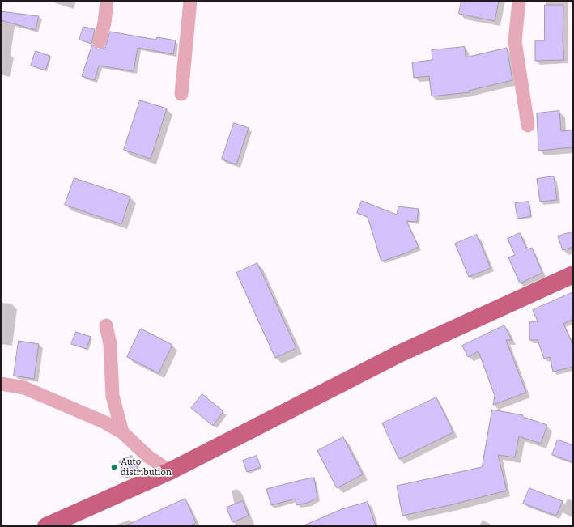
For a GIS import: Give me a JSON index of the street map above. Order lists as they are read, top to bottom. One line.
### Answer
{"places":["Auto distribution"]}
